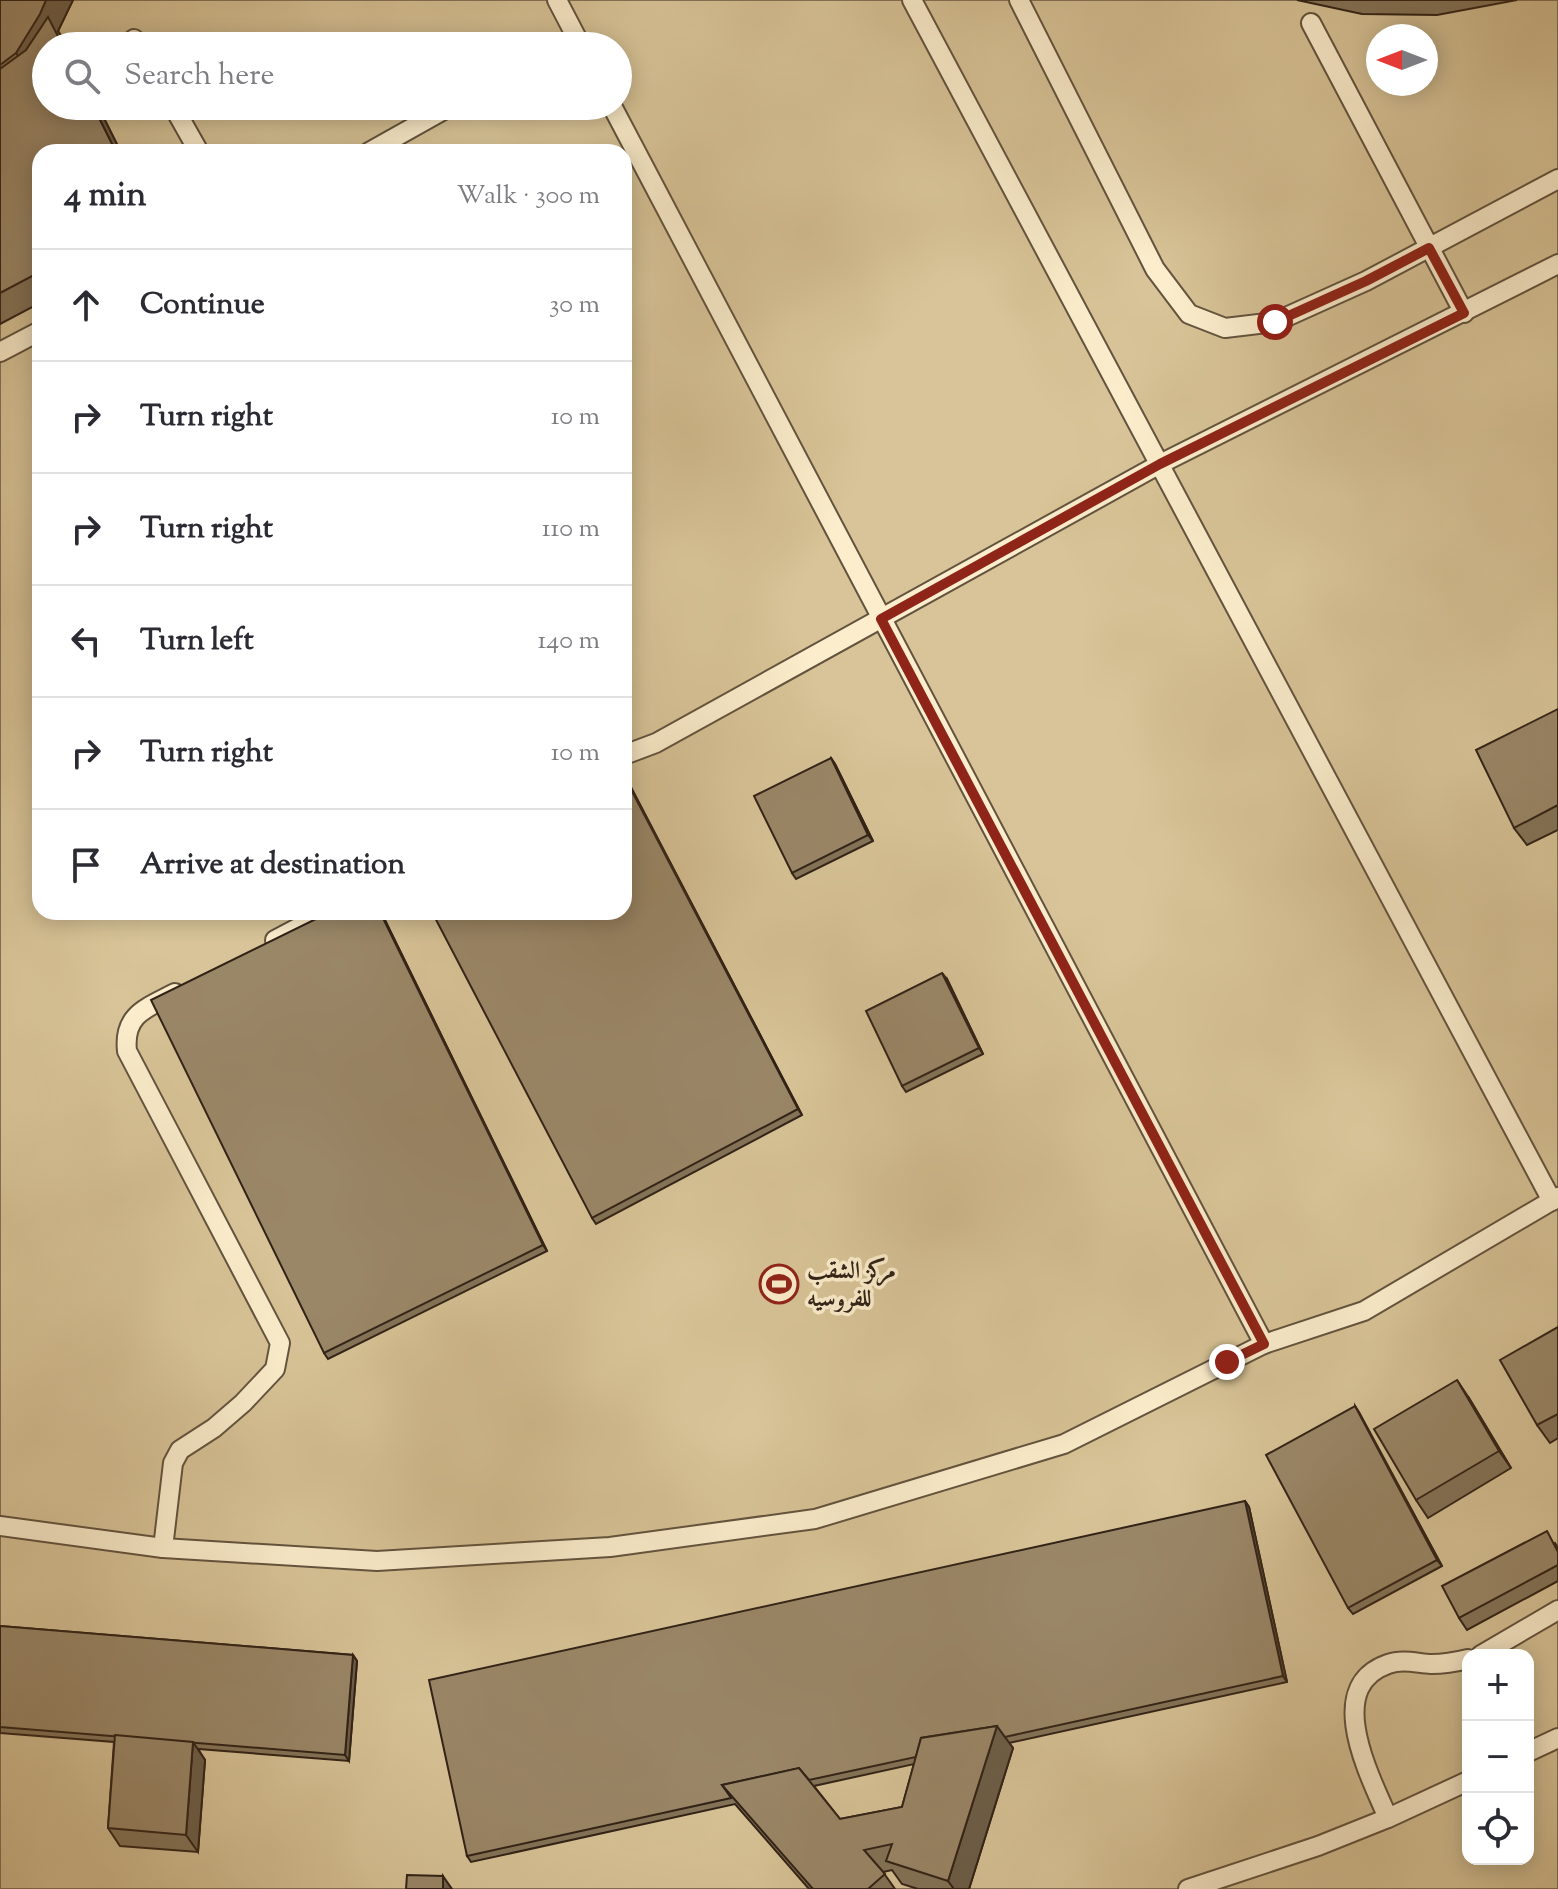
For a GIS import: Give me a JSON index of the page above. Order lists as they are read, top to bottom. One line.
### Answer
{"places":{"sports":["مركز الشقب للفروسيه"]},"north":"left","page":{"search":"Search here","heading":["4 min","Walk · 300 m"],"list":[["Continue","30 m"],["Turn right","10 m"],["Turn right","110 m"],["Turn left","140 m"],["Turn right","10 m"],"Arrive at destination"],"map_buttons":["+","−"]}}
